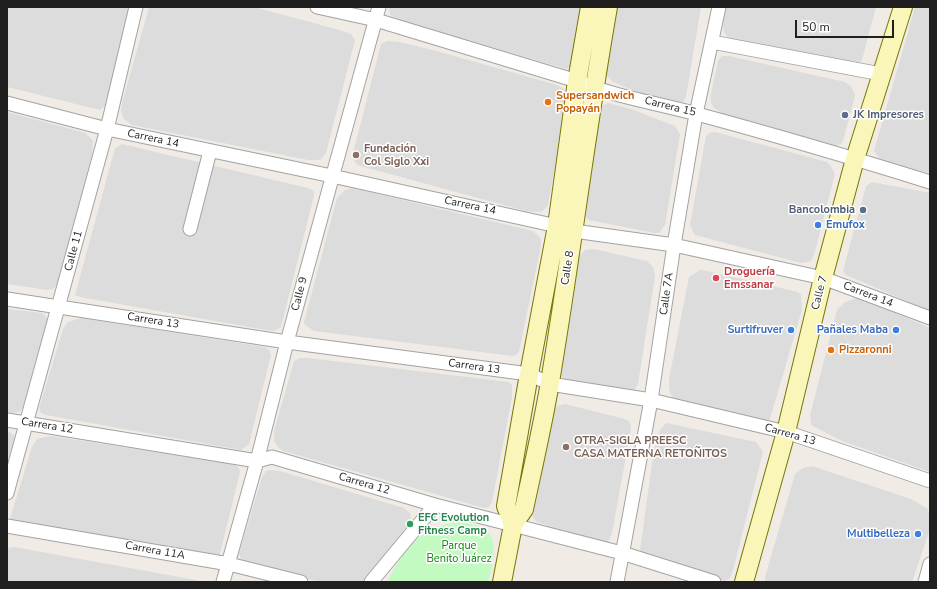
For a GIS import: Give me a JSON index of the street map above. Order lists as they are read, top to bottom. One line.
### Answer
{"streets":{"street":["Carrera 15","Carrera 14","Calle 11","Calle 8","Calle 7","Calle 9","Calle 7A","Carrera 13","Carrera 12","Carrera 11A"]},"crossings":[["Carrera 15","Calle 8"],["Carrera 15","Calle 7"],["Carrera 15","Calle 9"],["Carrera 15","Calle 7A"],["Carrera 14","Calle 11"],["Carrera 14","Calle 8"],["Carrera 14","Calle 7"],["Carrera 14","Calle 9"],["Carrera 14","Calle 7A"],["Calle 11","Carrera 13"],["Calle 11","Carrera 12"],["Calle 8","Carrera 13"],["Calle 8","Carrera 12"],["Calle 7","Carrera 13"],["Calle 9","Carrera 13"],["Calle 9","Carrera 12"],["Calle 9","Carrera 11A"],["Calle 7A","Carrera 13"],["Calle 7A","Carrera 12"]],"parks":["Parque Benito Juárez"],"places":["Supersandwich Popayán","JK Impresores","Fundación Col Siglo Xxi","Bancolombia","Emufox","Droguería Emssanar","Surtifruver","Pañales Maba","Pizzaronni","OTRA-SIGLA PREESC CASA MATERNA RETOÑITOS","EFC Evolution Fitness Camp","Multibelleza"],"scale_bar":"50 m"}
